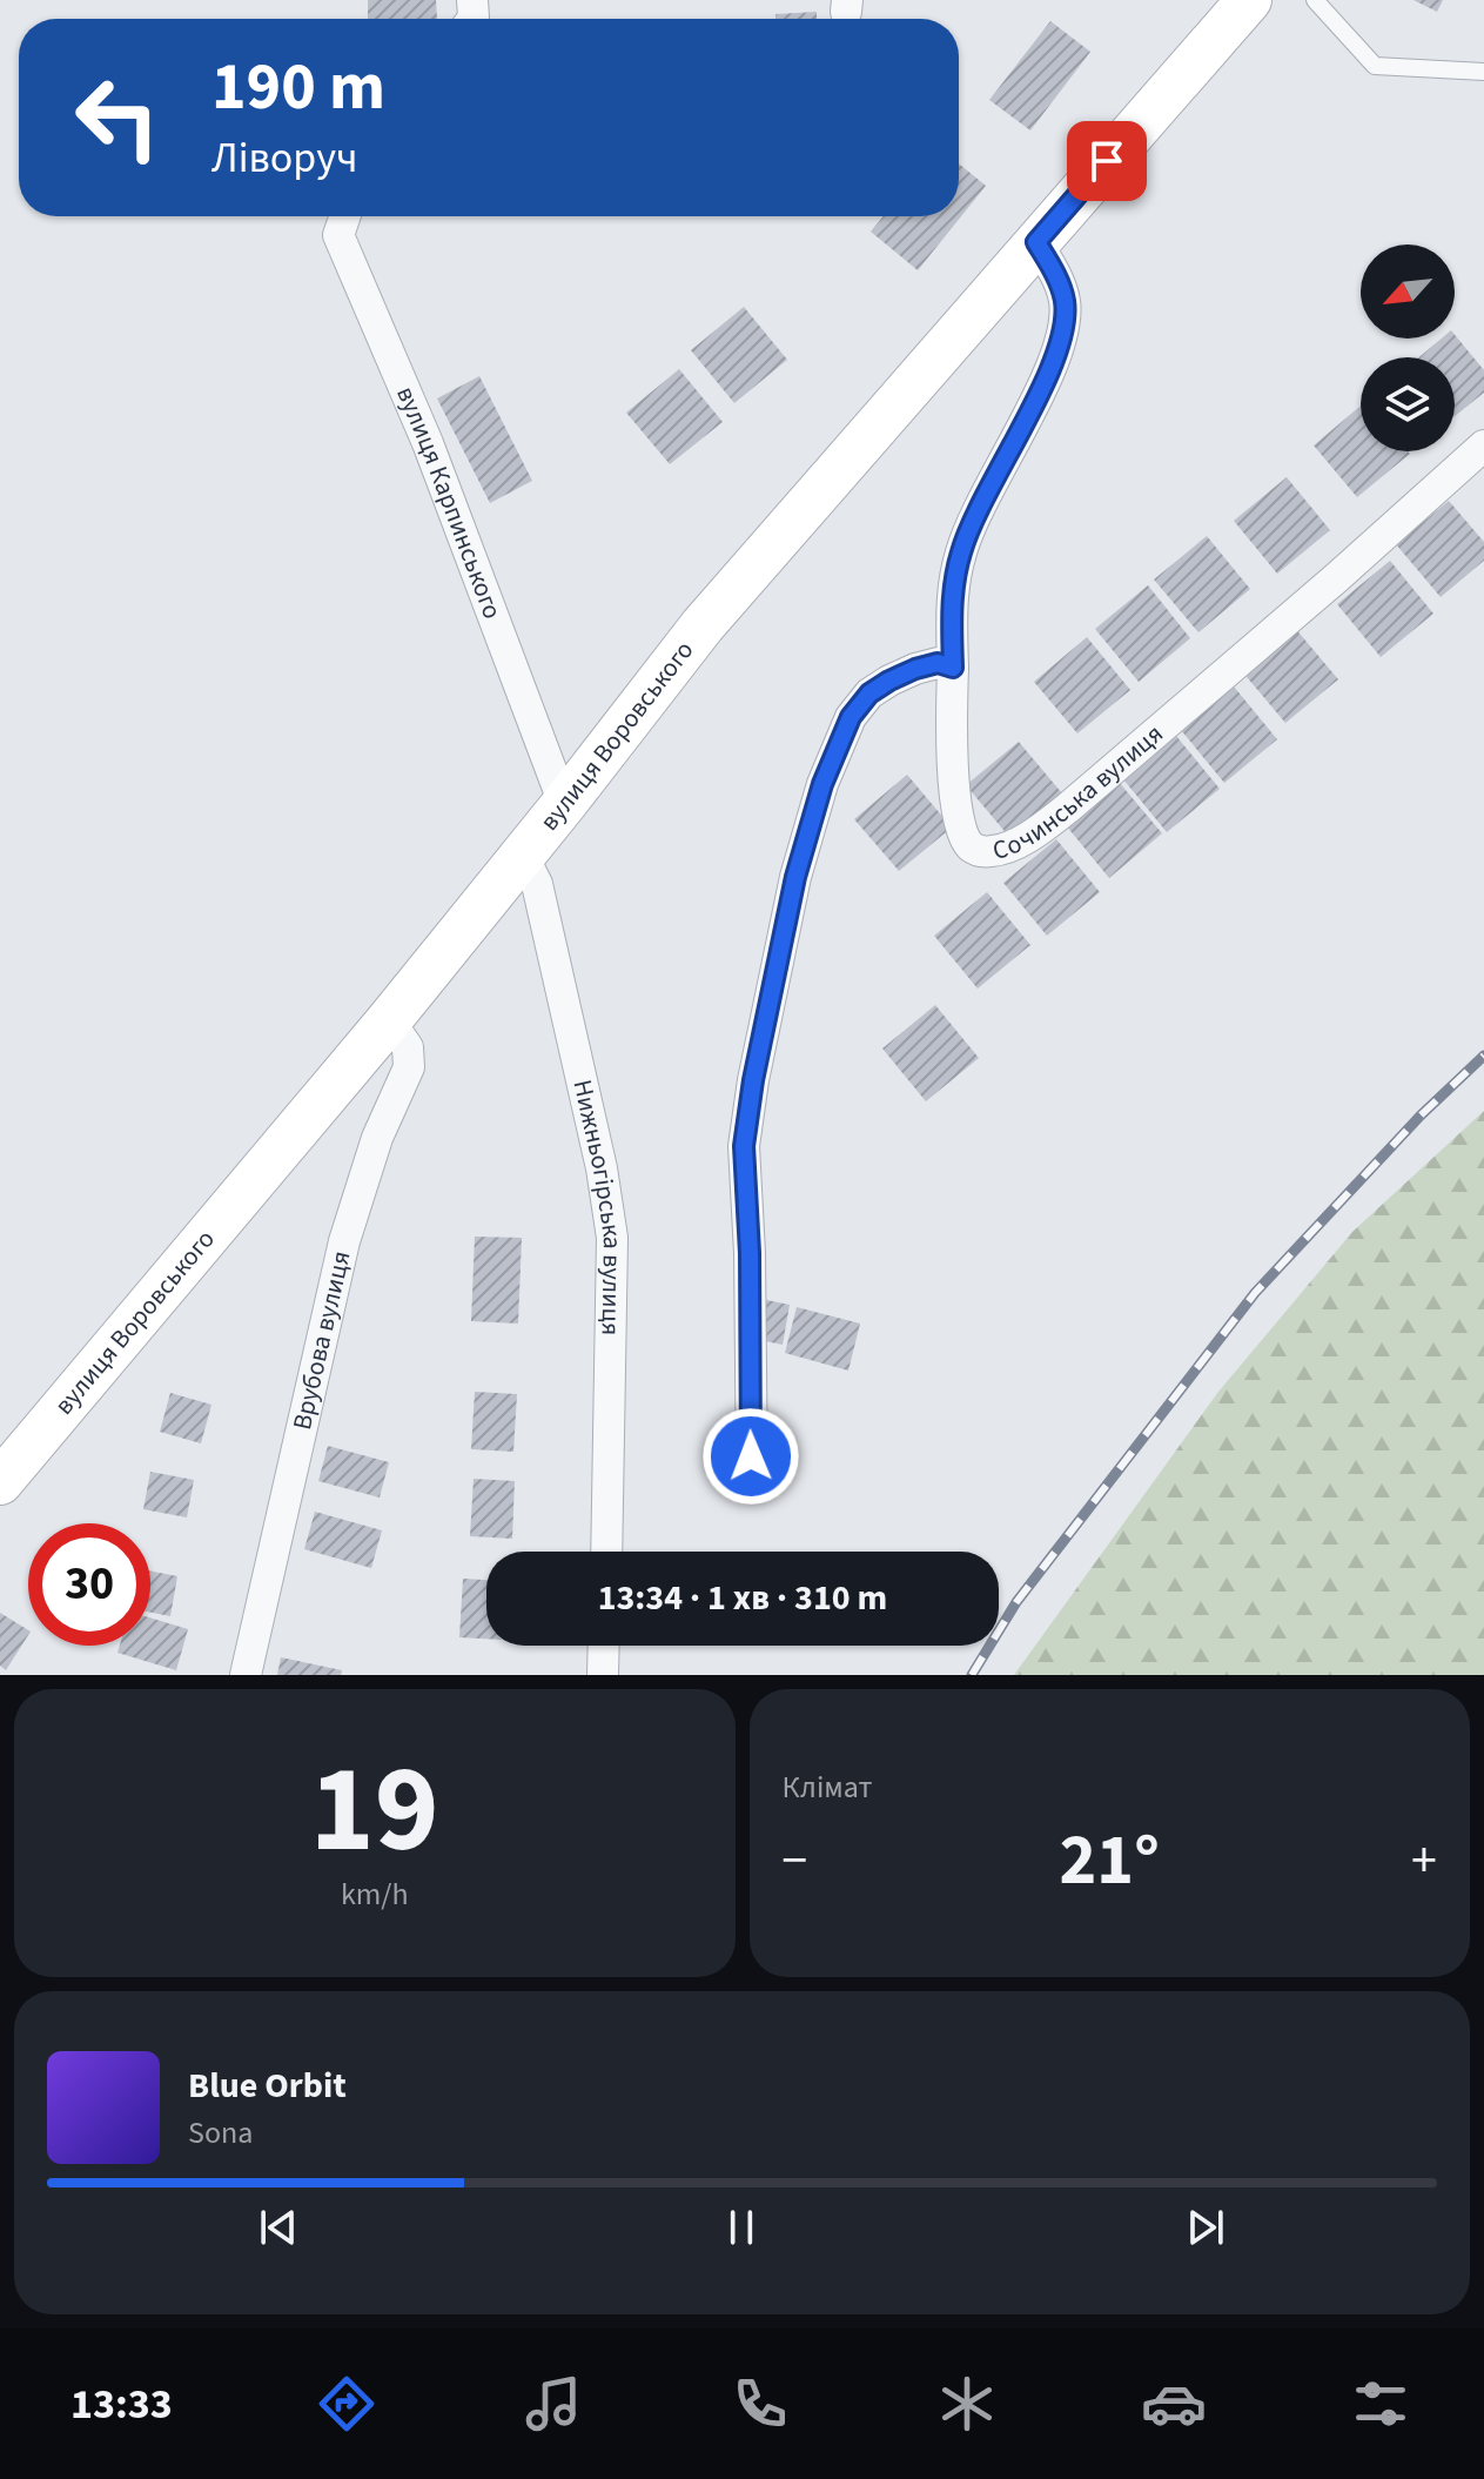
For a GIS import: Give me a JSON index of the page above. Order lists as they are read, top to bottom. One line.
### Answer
{"streets":{"street":["вулиця Карпинського","вулиця Воровського","Сочинська вулиця","Нижньогірська вулиця","Врубова вулиця"]},"crossings":[["вулиця Карпинського","вулиця Воровського"],["вулиця Воровського","Сочинська вулиця"],["вулиця Воровського","Нижньогірська вулиця"],["вулиця Воровського","Врубова вулиця"]],"north":"bottom left","page":{"turn":["190 m","Ліворуч"],"limit":"30","trip":"13:34 · 1 хв · 310 m","tile":[["19","km/h"],"Клімат"],"heat":["−","21°","+"],"song":["Blue Orbit","Sona"],"tabs":"13:33"}}
